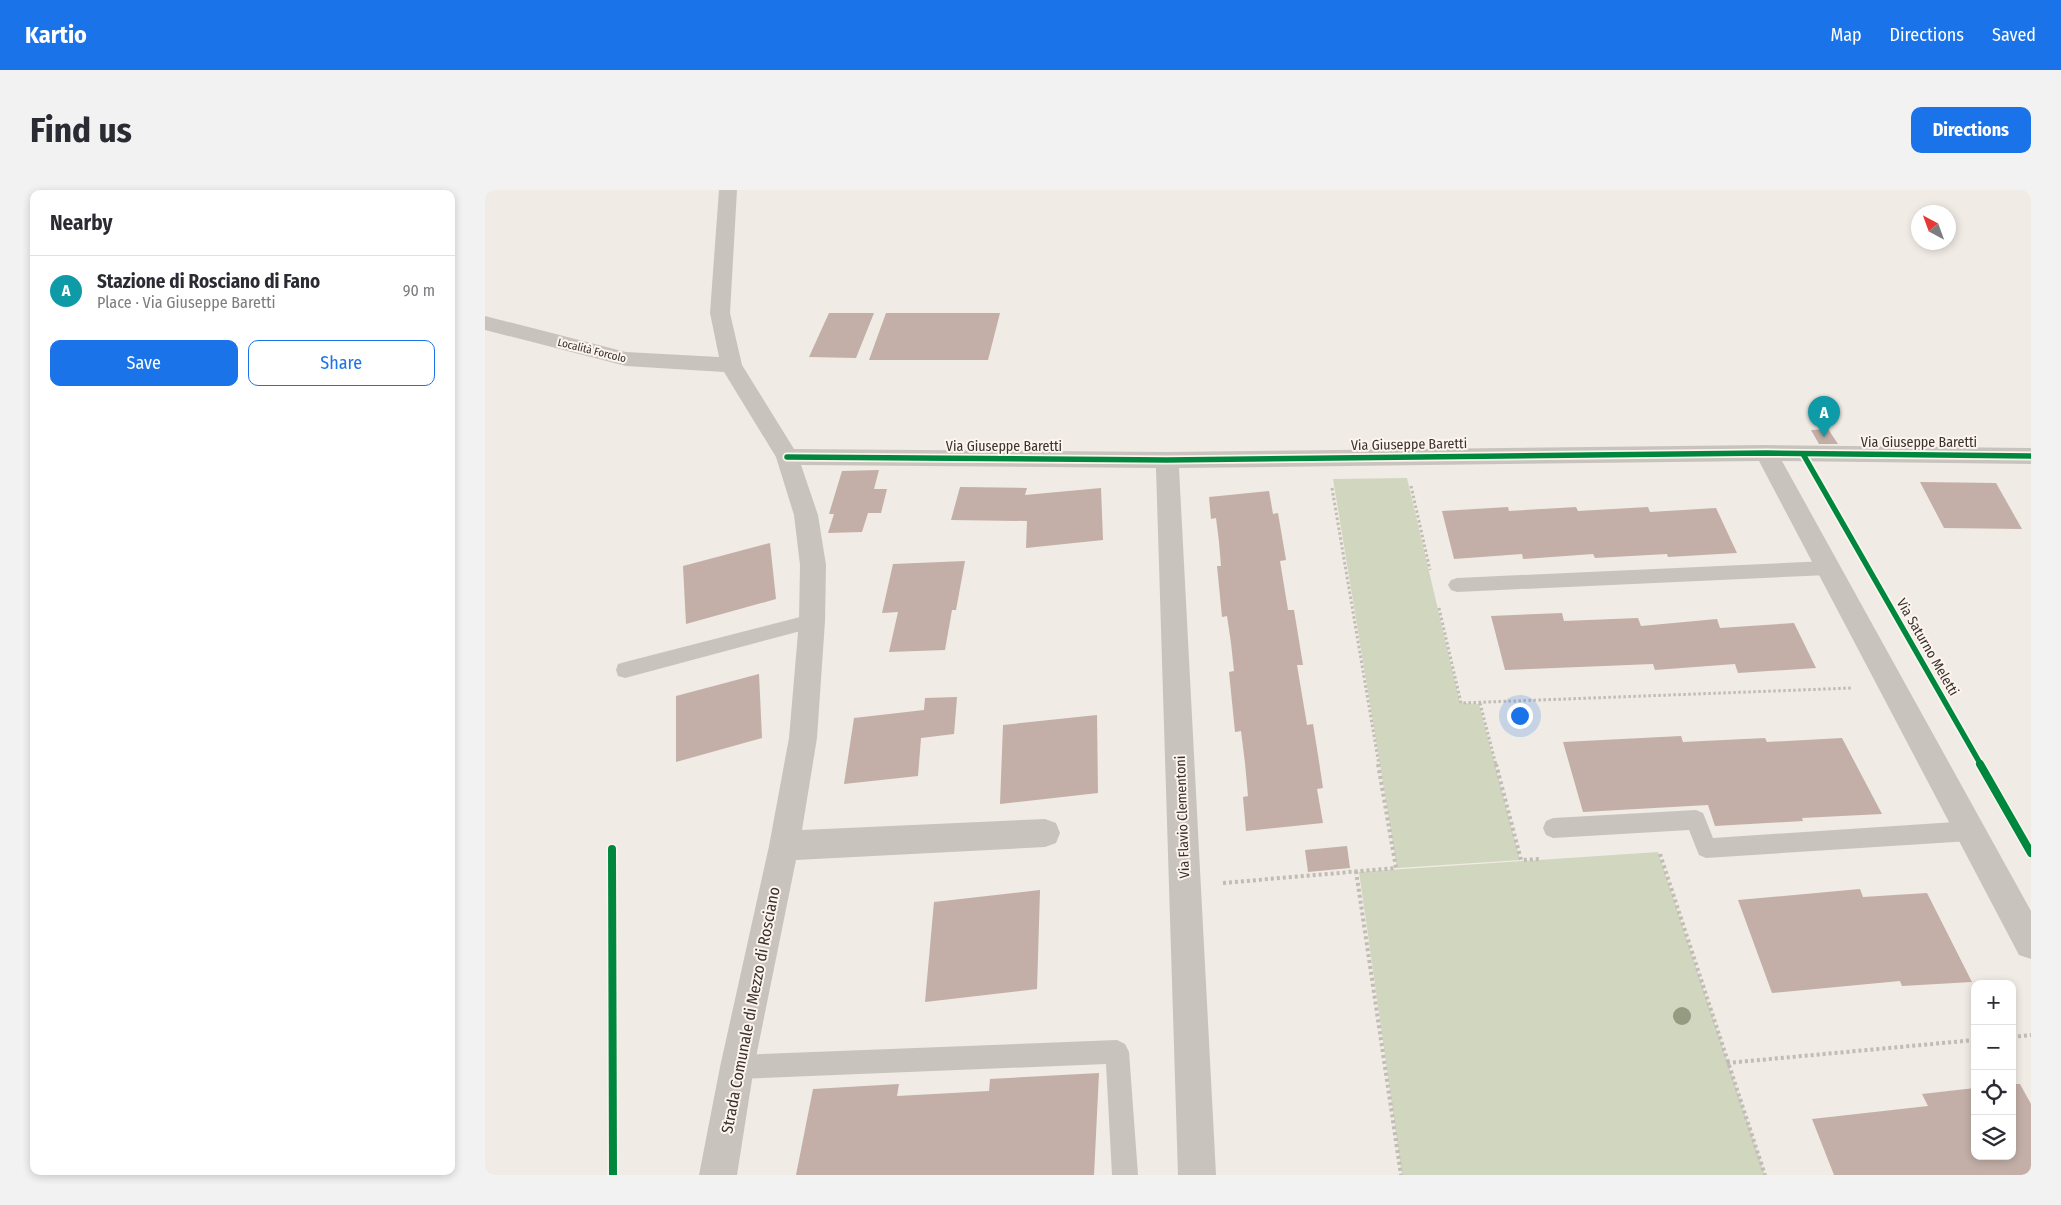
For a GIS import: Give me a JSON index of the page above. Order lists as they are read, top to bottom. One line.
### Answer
{"streets":{"street":["Località Forcolo","Via Giuseppe Baretti","Via Flavio Clementoni","Strada Comunale di Mezzo di Rosciano"],"cycle path":["Via Saturno Meletti"]},"crossings":[["Via Giuseppe Baretti","Via Flavio Clementoni"],["Via Giuseppe Baretti","Strada Comunale di Mezzo di Rosciano"]],"north":"top left","page":{"header":"Kartio","nav":["Map","Directions","Saved"],"buttons":["Directions",["Save","Share"]],"title":"Find us","heading":"Nearby","list":[{"mark":"A","name":"Stazione di Rosciano di Fano","note":"Place · Via Giuseppe Baretti","value":"90 m"}],"pins":"A","map_buttons":["+","−"]}}
